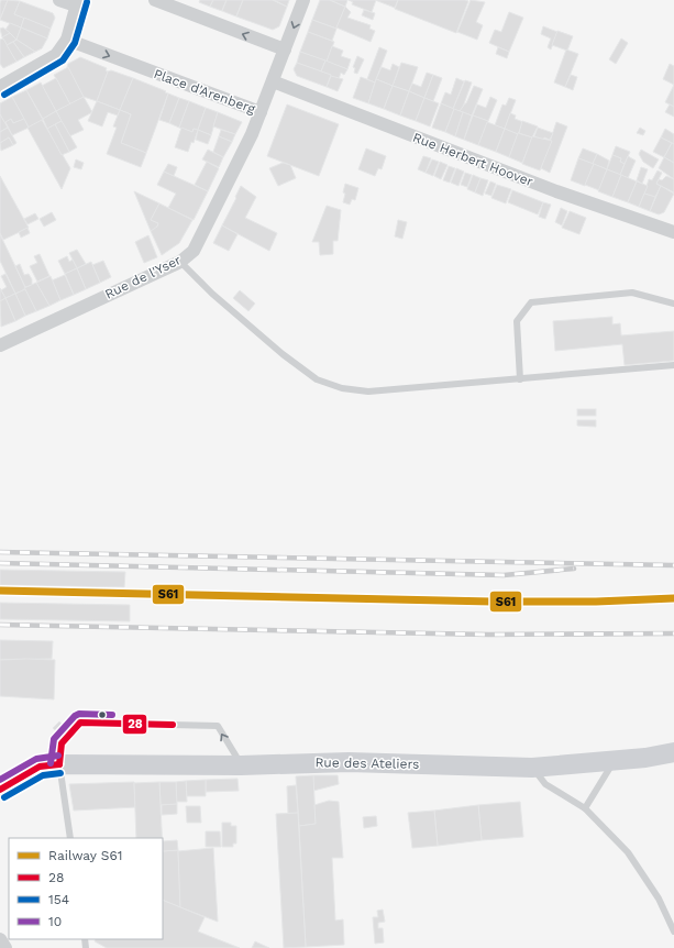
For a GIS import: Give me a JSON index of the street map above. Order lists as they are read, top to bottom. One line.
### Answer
{"streets":{"street":["Place d'Arenberg","Rue Herbert Hoover","Rue de l'Yser","Rue des Ateliers"]},"crossings":[["Place d'Arenberg","Rue Herbert Hoover"],["Place d'Arenberg","Rue de l'Yser"]],"lines":["transit line 154","rail line S61","transit line 10","transit line 28"],"legend":["Railway S61","28","154","10"]}
